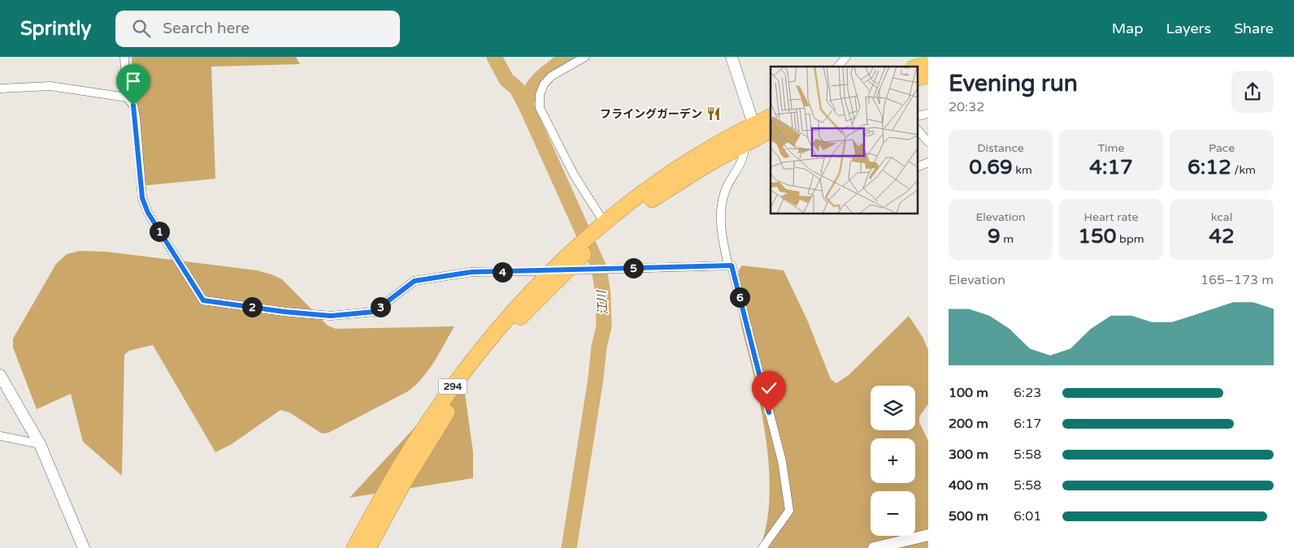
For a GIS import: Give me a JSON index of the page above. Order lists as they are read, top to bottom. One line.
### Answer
{"streets":{"highway":["294"]},"water":["江川"],"places":{"restaurant":["フライングガーデン"]},"page":{"header":"Sprintly","search":"Search here","nav":["Map","Layers","Share"],"heading":["Evening run","20:32"],"stats":[["Distance","0.69 km"],["Time","4:17"],["Pace","6:12 /km"],["Elevation","9 m"],["Heart rate","150 bpm"],["kcal","42"]],"pins":["1","5","4","6","2","3"],"chart":["Elevation","165–173 m"],"list":[{"name":"100 m","note":"6:23"},{"name":"200 m","note":"6:17"},{"name":"300 m","note":"5:58"},{"name":"400 m","note":"5:58"},{"name":"500 m","note":"6:01"}],"map_buttons":["+","−"]}}
